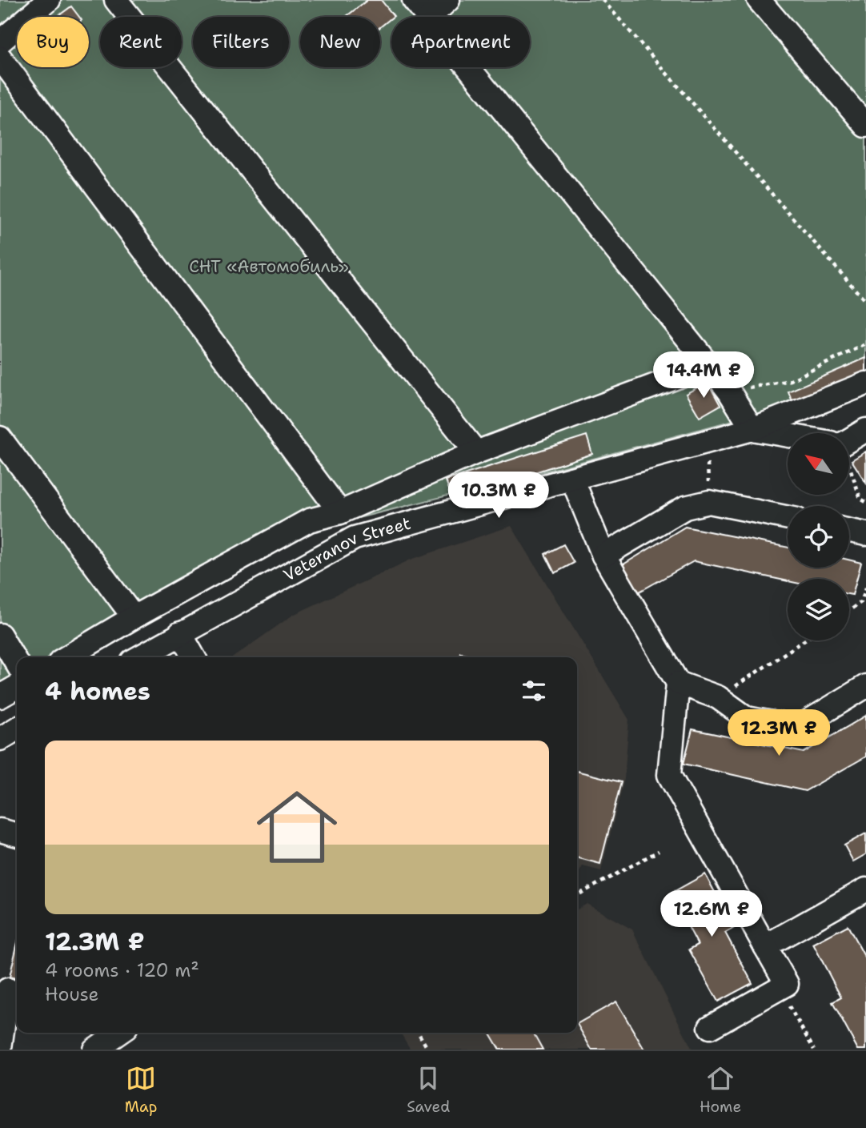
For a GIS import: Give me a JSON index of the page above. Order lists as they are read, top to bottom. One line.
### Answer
{"streets":{"street":["Veteranov Street"]},"parks":["СНТ «Автомобиль»"],"north":"top left","page":{"chip":["Buy","Rent","Filters","New","Apartment"],"price":["14.4M ₽","10.3M ₽","12.3M ₽","12.6M ₽"],"heading":"4 homes","list":[{"name":"12.3M ₽","note":"4 rooms · 120 m² · House"}],"tabs":["Map","Saved","Home"]}}
